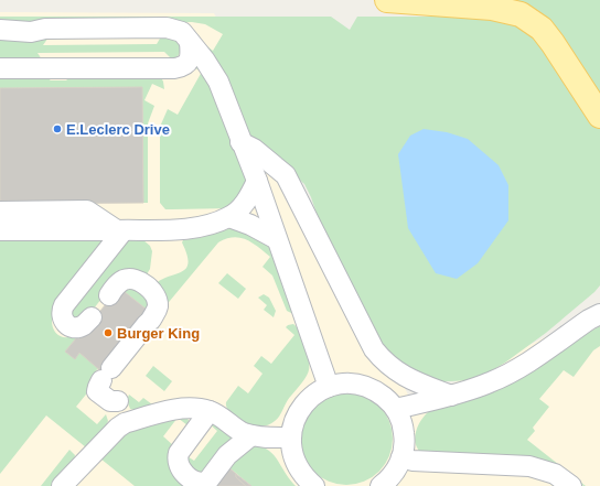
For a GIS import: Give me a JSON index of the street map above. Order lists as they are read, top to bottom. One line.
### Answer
{"places":["E.Leclerc Drive","Burger King"]}
